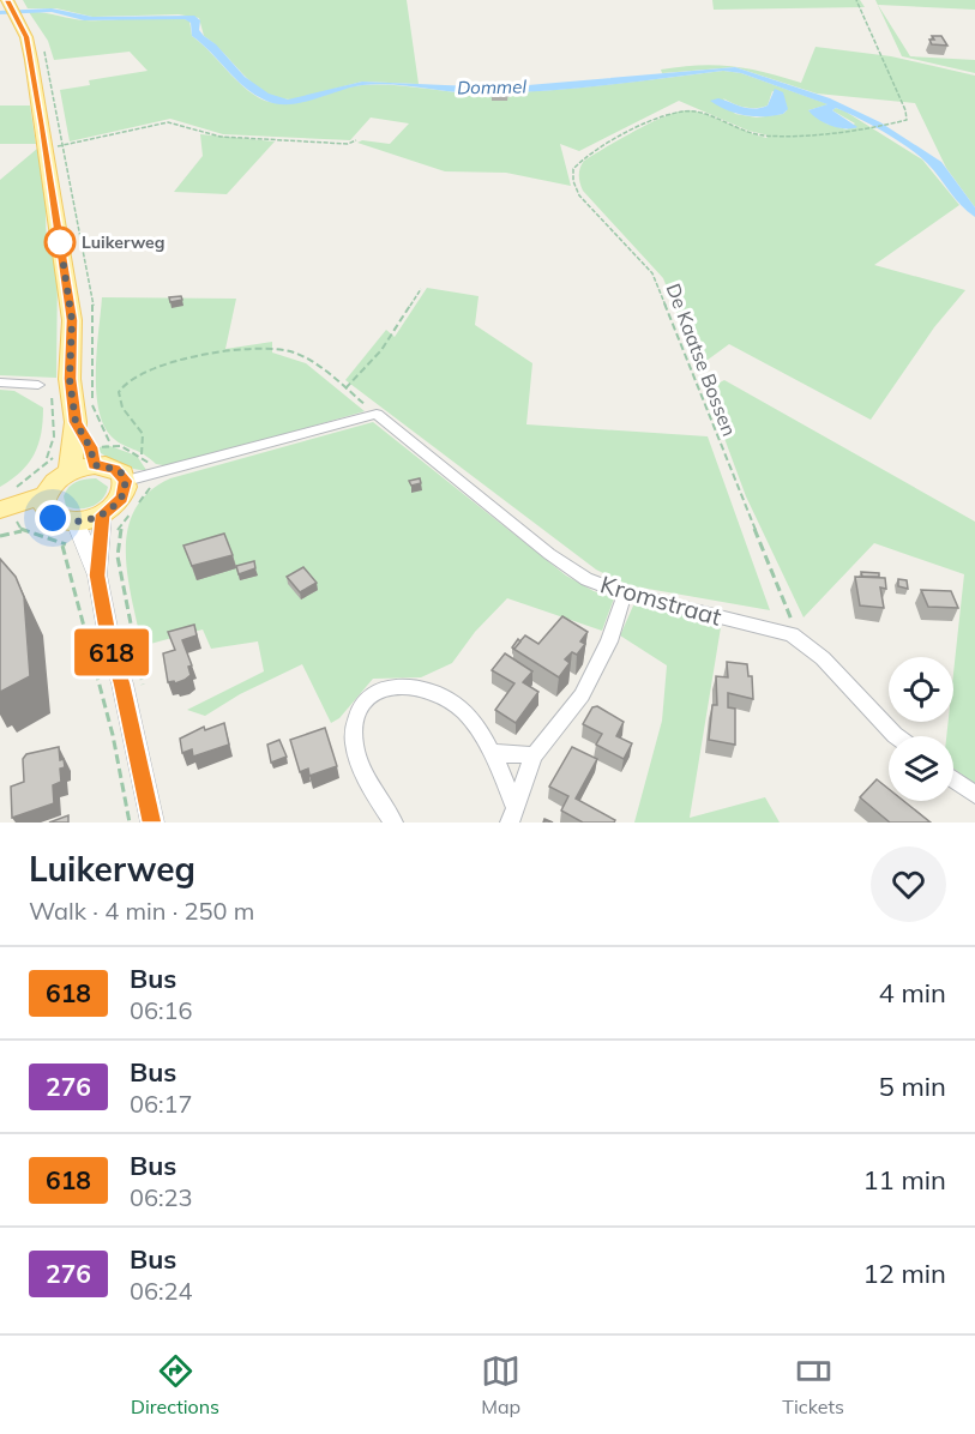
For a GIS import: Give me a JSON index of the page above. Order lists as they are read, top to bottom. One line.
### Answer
{"streets":{"street":["Kromstraat"],"path":["De Kaatse Bossen"]},"crossings":[["De Kaatse Bossen","Kromstraat"]],"water":["Dommel"],"places":["Luikerweg"],"lines":["bus line 618"],"page":{"on_map":"618","heading":["Luikerweg","Walk · 4 min · 250 m"],"list":[{"mark":"618","name":"Bus","note":"06:16","value":"4 min"},{"mark":"276","name":"Bus","note":"06:17","value":"5 min"},{"mark":"618","name":"Bus","note":"06:23","value":"11 min"},{"mark":"276","name":"Bus","note":"06:24","value":"12 min"}],"tabs":["Directions","Map","Tickets"]}}
